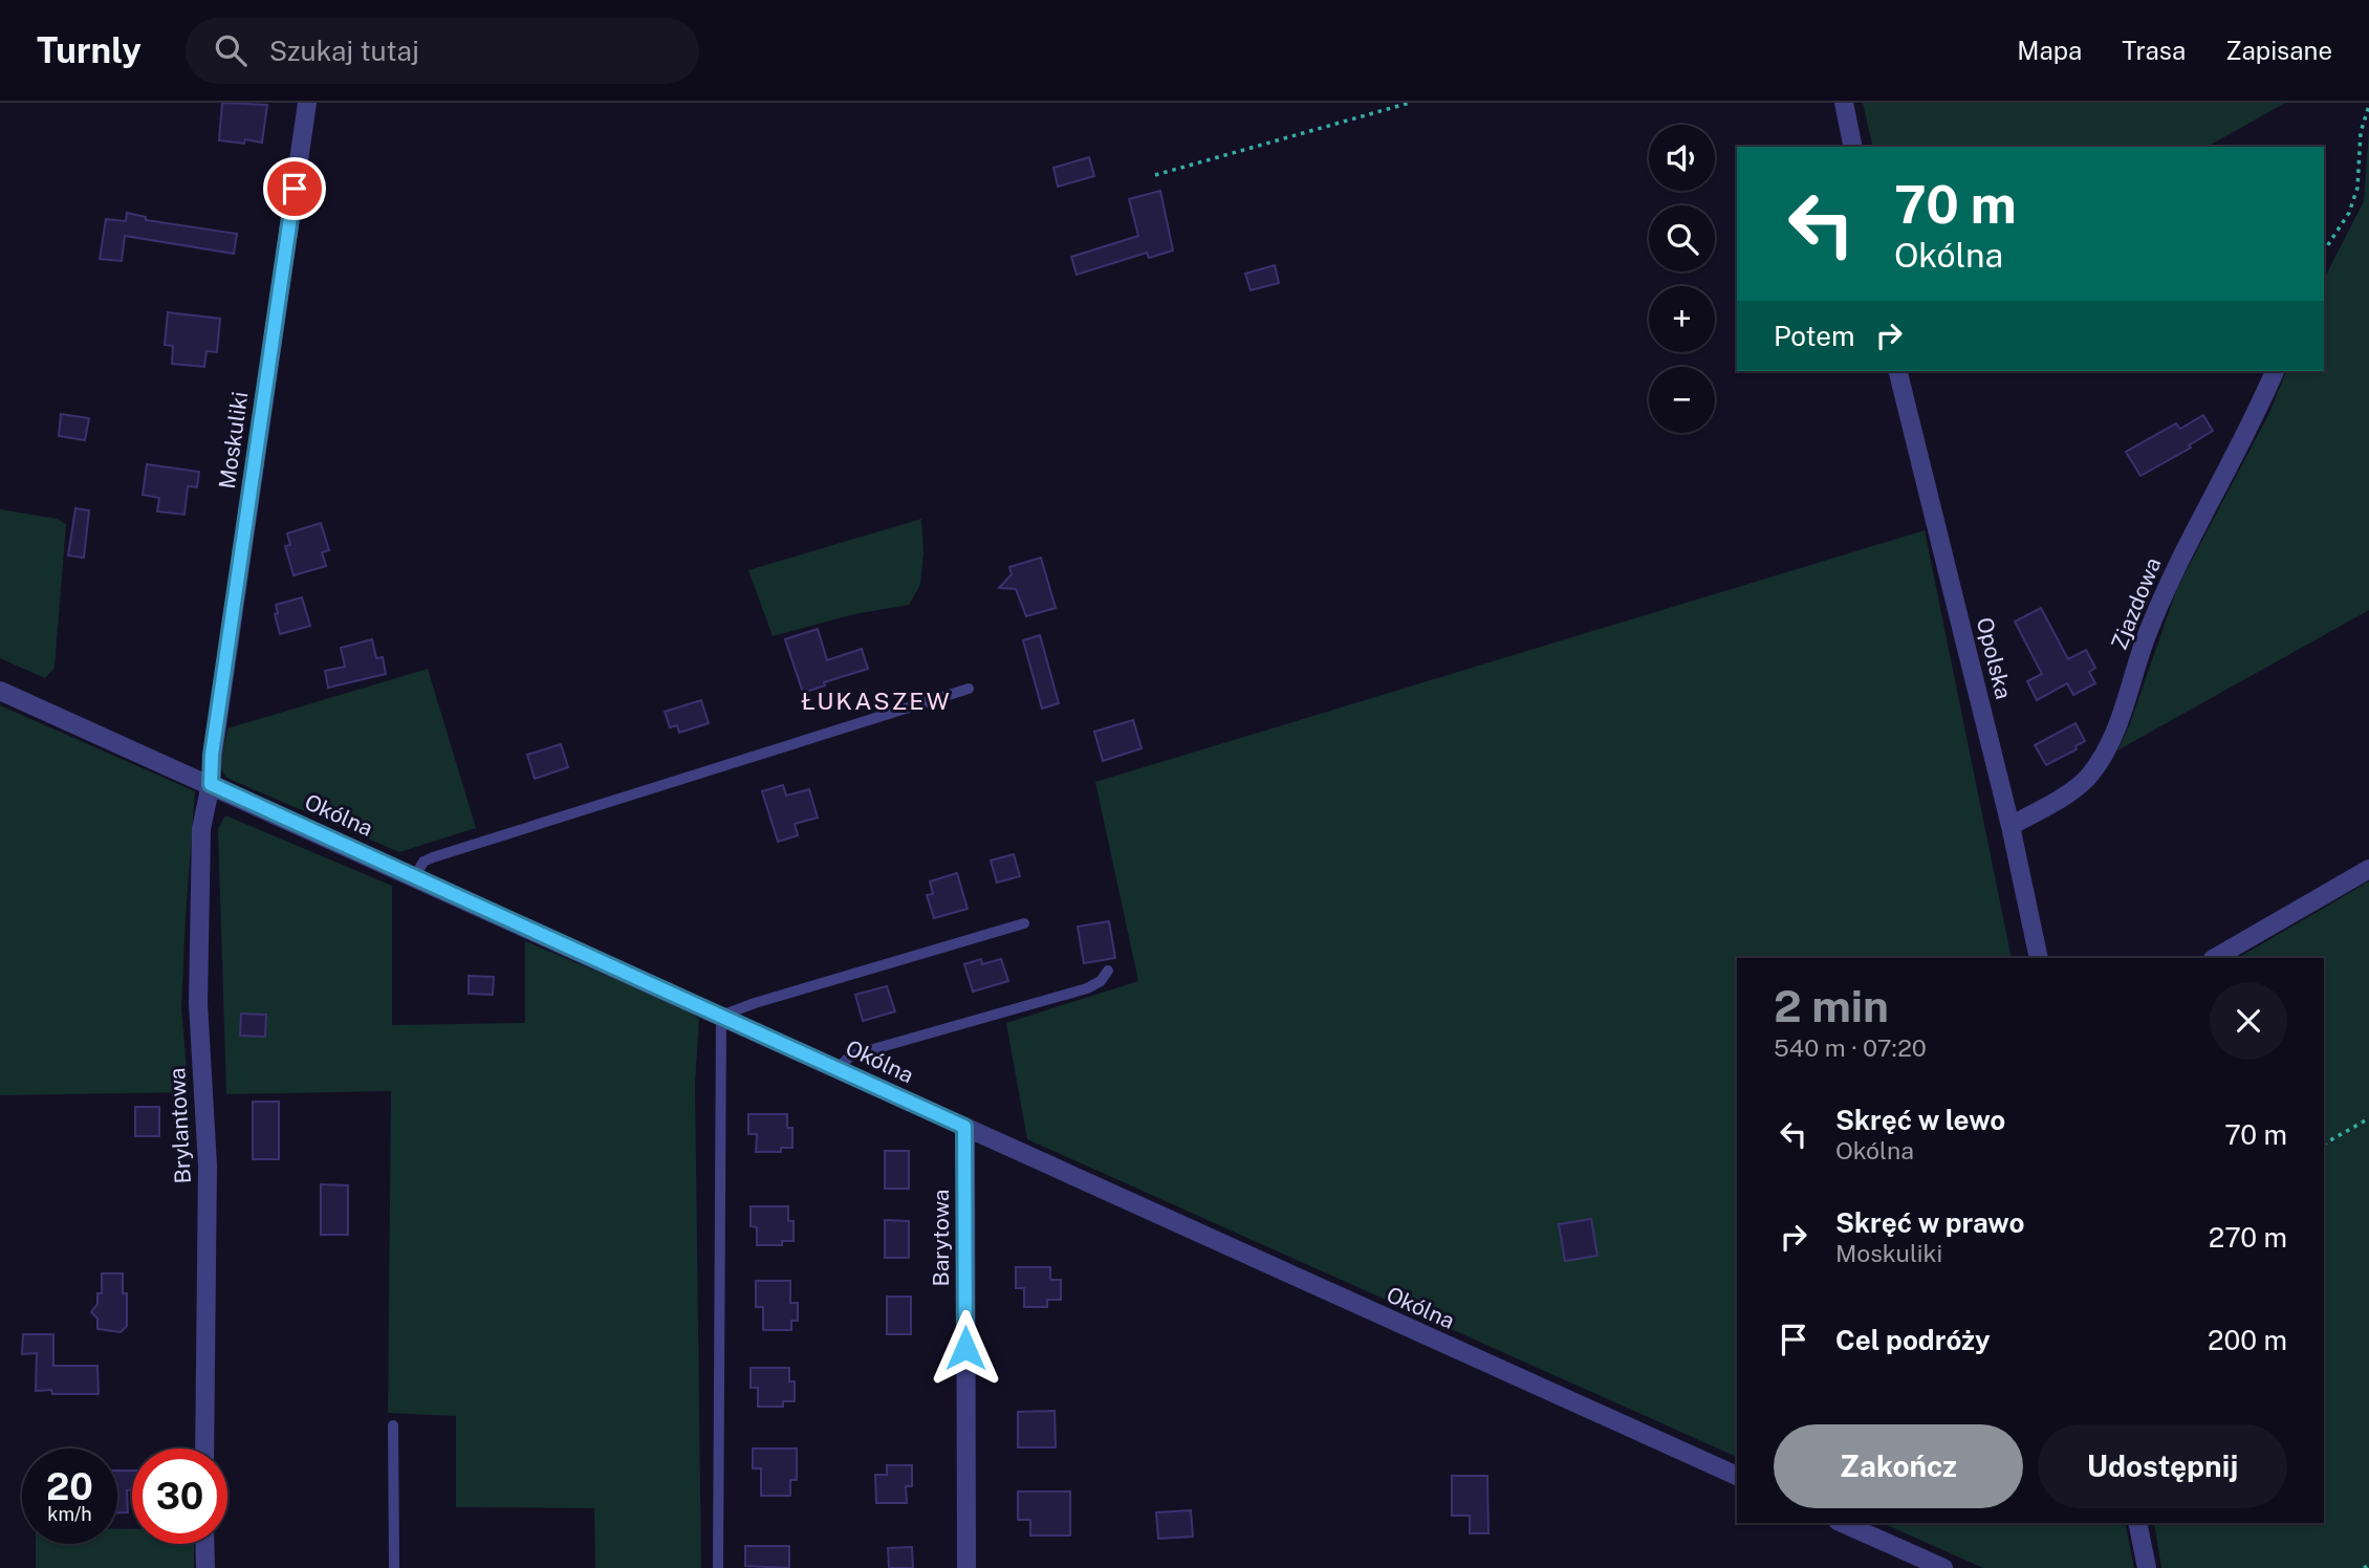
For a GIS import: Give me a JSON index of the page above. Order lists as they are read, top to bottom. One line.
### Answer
{"streets":{"street":["Moskuliki","Zjazdowa","Opolska","Okólna","Brylantowa","Barytowa"]},"crossings":[["Moskuliki","Okólna"],["Moskuliki","Brylantowa"],["Zjazdowa","Opolska"],["Okólna","Brylantowa"],["Okólna","Barytowa"]],"districts":["ŁUKASZEW"],"page":{"header":"Turnly","search":"Szukaj tutaj","nav":["Mapa","Trasa","Zapisane"],"map_buttons":["+","−"],"turn":["70 m","Okólna"],"then":"Potem","heading":["2 min","540 m · 07:20"],"list":[{"name":"Skręć w lewo","note":"Okólna","value":"70 m"},{"name":"Skręć w prawo","note":"Moskuliki","value":"270 m"},{"name":"Cel podróży","value":"200 m"}],"buttons":["Zakończ","Udostępnij"],"speed":"20 km/h","limit":"30"}}
